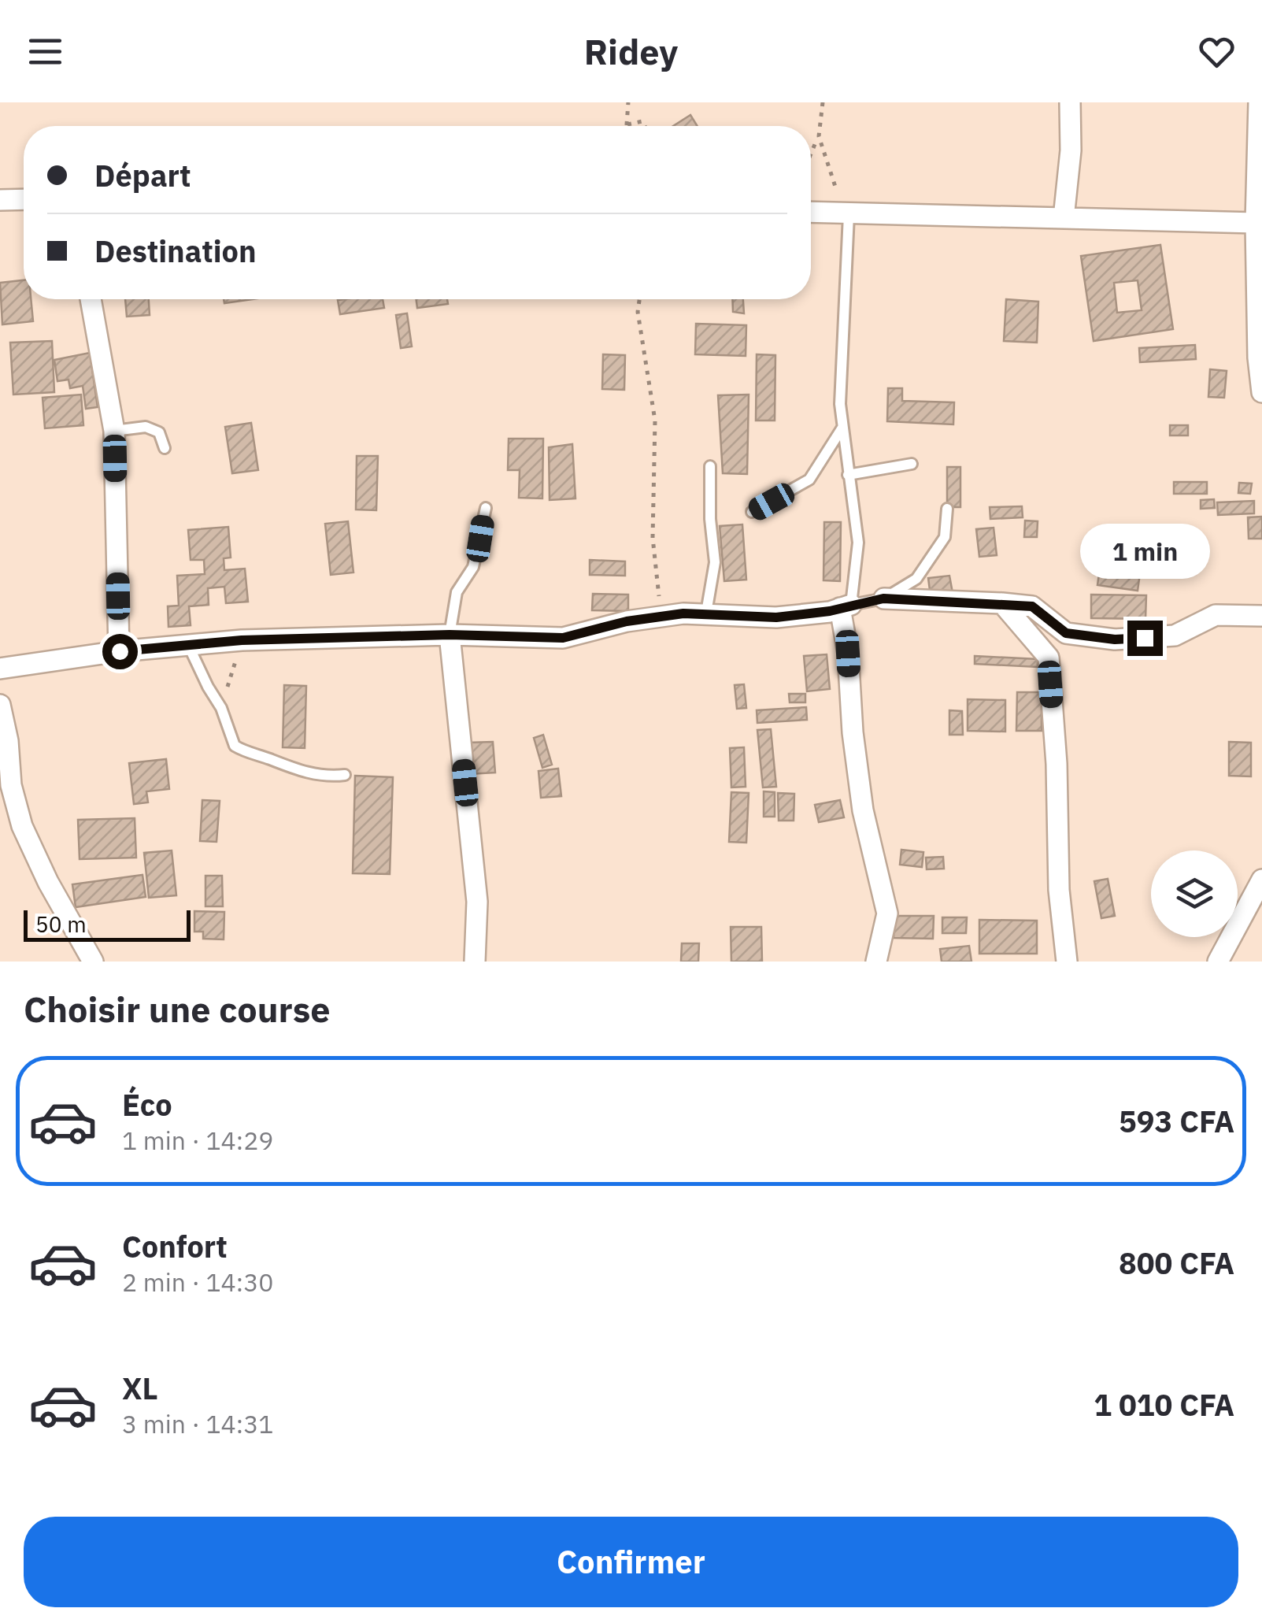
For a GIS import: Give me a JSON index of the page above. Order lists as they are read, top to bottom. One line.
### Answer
{"scale_bar":"50 m","page":{"header":"Ridey","banner":["Départ","Destination"],"bubble":"1 min","scale":"50 m","heading":"Choisir une course","list":[{"name":"Éco","note":"1 min · 14:29","value":"593 CFA"},{"name":"Confort","note":"2 min · 14:30","value":"800 CFA"},{"name":"XL","note":"3 min · 14:31","value":"1 010 CFA"}],"buttons":"Confirmer"}}
